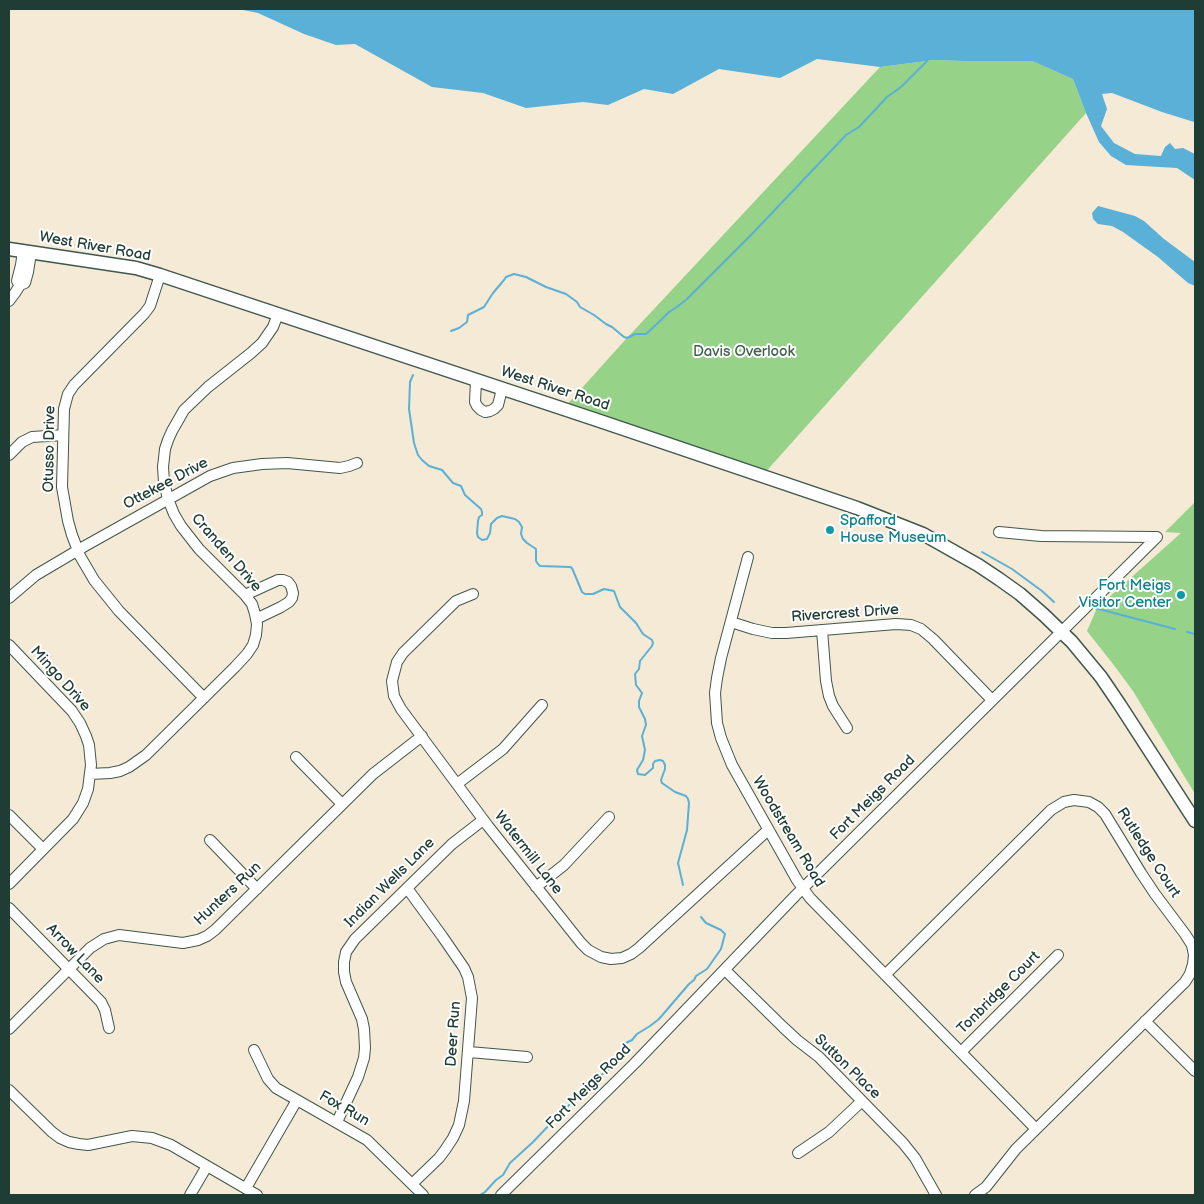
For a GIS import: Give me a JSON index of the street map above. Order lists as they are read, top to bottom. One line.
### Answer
{"streets":{"main road":["West River Road"],"street":["Otusso Drive","Ottekee Drive","Cranden Drive","Rivercrest Drive","Mingo Drive","Fort Meigs Road","Woodstream Road","Watermill Lane","Rutledge Court","Indian Wells Lane","Hunters Run","Arrow Lane","Tonbridge Court","Deer Run","Sutton Place","Fox Run"]},"crossings":[["West River Road","Otusso Drive"],["West River Road","Cranden Drive"],["West River Road","Fort Meigs Road"],["Otusso Drive","Ottekee Drive"],["Ottekee Drive","Cranden Drive"],["Rivercrest Drive","Fort Meigs Road"],["Rivercrest Drive","Woodstream Road"],["Fort Meigs Road","Woodstream Road"],["Fort Meigs Road","Sutton Place"],["Woodstream Road","Watermill Lane"],["Woodstream Road","Rutledge Court"],["Woodstream Road","Tonbridge Court"],["Watermill Lane","Indian Wells Lane"],["Watermill Lane","Hunters Run"],["Indian Wells Lane","Deer Run"],["Indian Wells Lane","Fox Run"],["Hunters Run","Arrow Lane"],["Deer Run","Fox Run"]],"parks":["Davis Overlook"],"places":["Spafford House Museum","Fort Meigs Visitor Center"]}
